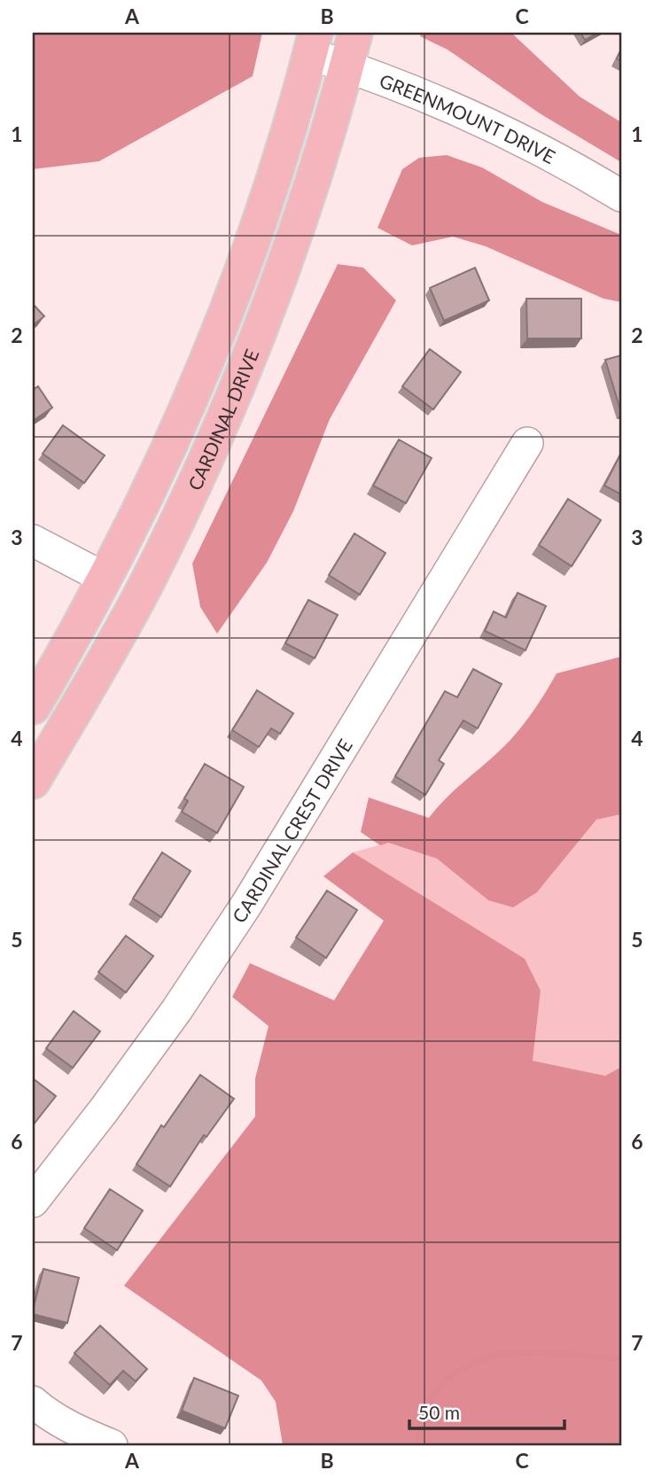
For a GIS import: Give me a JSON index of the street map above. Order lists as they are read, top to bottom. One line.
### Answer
{"streets":{"main road":["CARDINAL DRIVE"],"street":["GREENMOUNT DRIVE","CARDINAL CREST DRIVE"]},"crossings":[["GREENMOUNT DRIVE","CARDINAL DRIVE"]],"scale_bar":"50 m","grid":{"columns":["A","B","C"],"rows":["1","2","3","4","5","6","7"]}}
